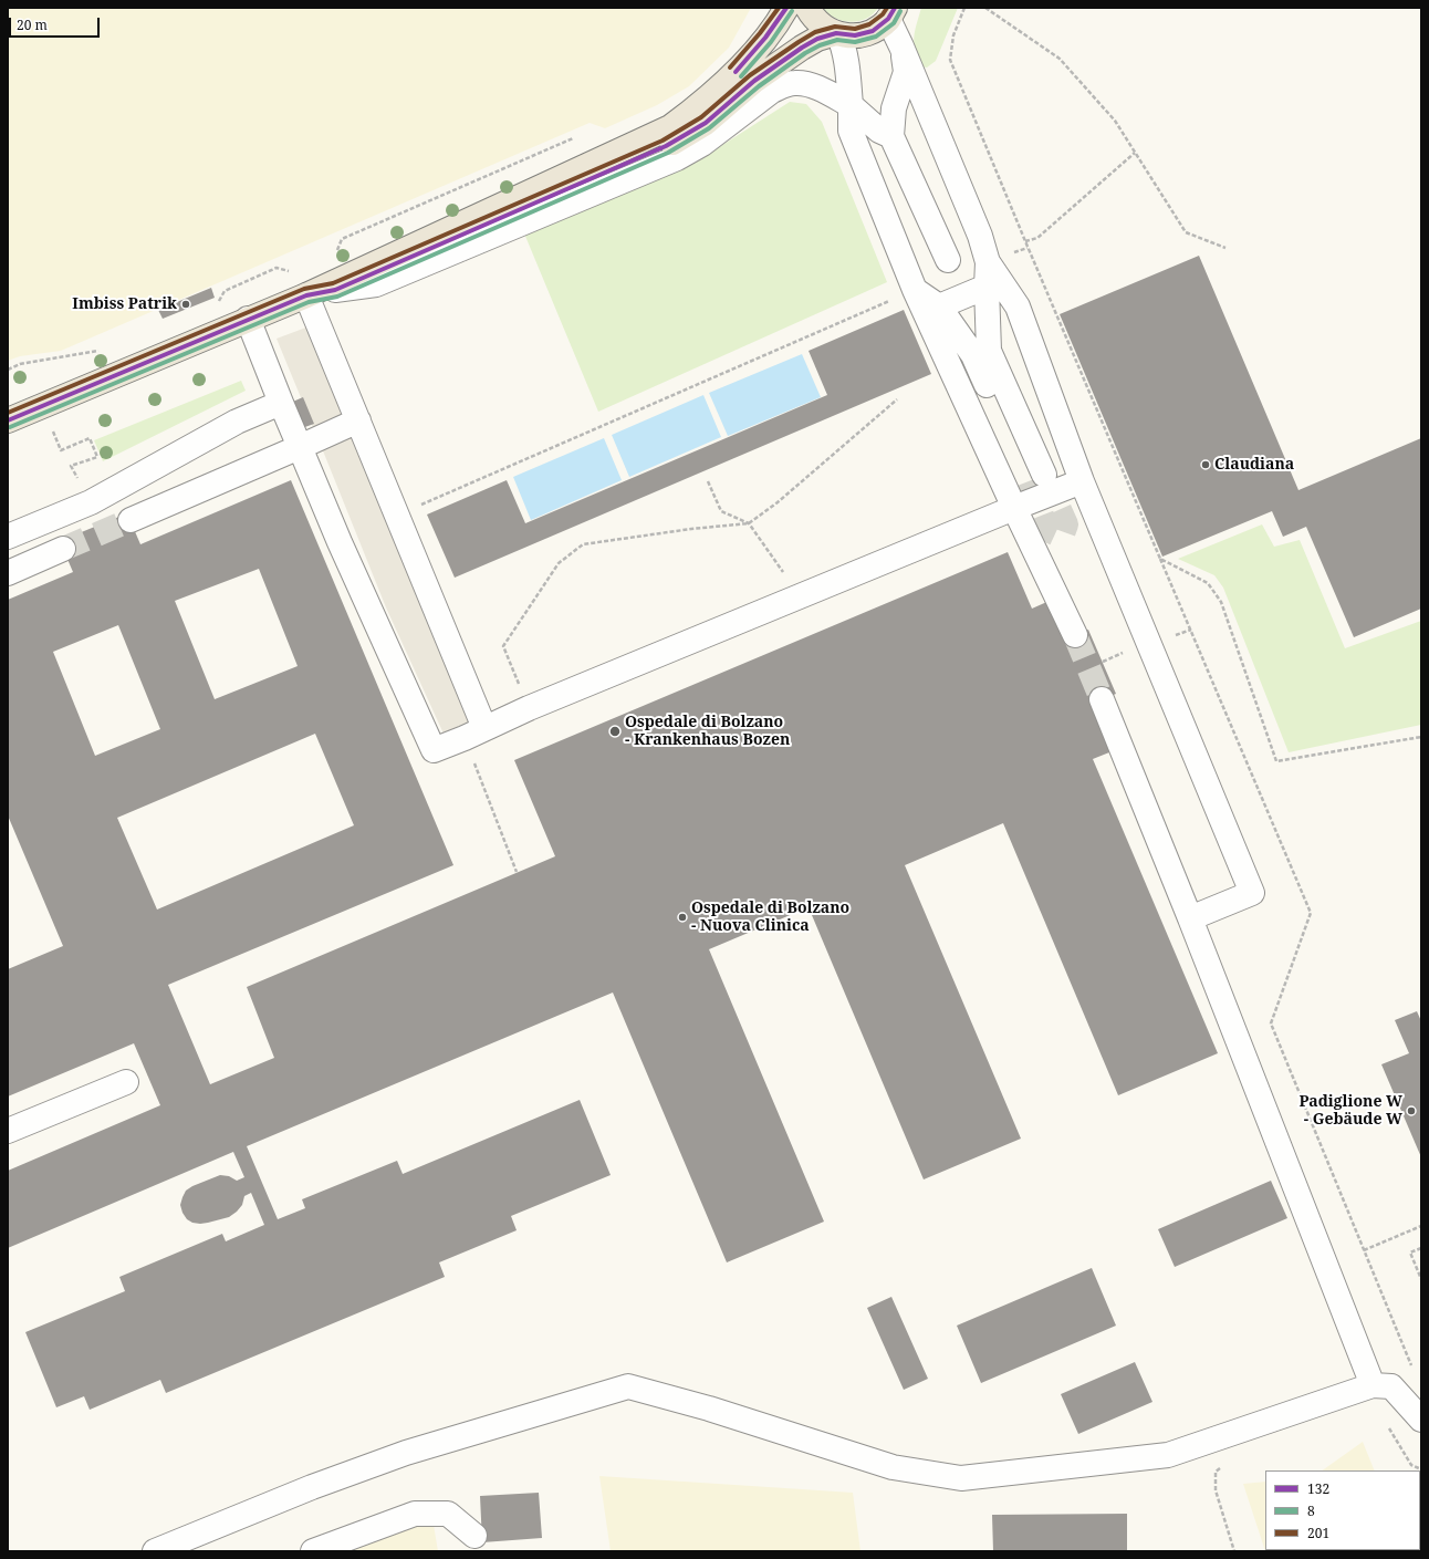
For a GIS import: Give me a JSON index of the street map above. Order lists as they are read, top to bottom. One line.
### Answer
{"places":["Imbiss Patrik","Claudiana","Ospedale di Bolzano - Krankenhaus Bozen","Ospedale di Bolzano - Nuova Clinica","Padiglione W - Gebäude W"],"lines":["transit line 132","transit line 201","transit line 8"],"legend":["132","8","201"],"scale_bar":"20 m"}
